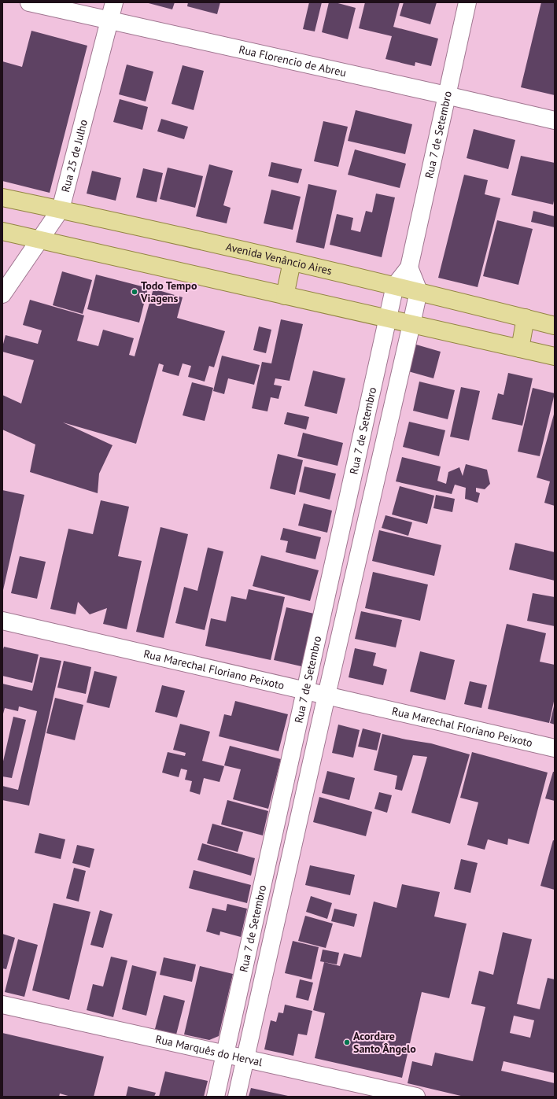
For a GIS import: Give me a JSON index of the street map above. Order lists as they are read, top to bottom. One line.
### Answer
{"streets":{"main road":["Avenida Venâncio Aires"],"street":["Rua Florencio de Abreu","Rua 7 de Setembro","Rua 25 de Julho","Rua Marechal Floriano Peixoto","Rua Marquês do Herval"]},"crossings":[["Rua Florencio de Abreu","Rua 7 de Setembro"],["Rua Florencio de Abreu","Rua 25 de Julho"],["Rua 7 de Setembro","Avenida Venâncio Aires"],["Rua 7 de Setembro","Rua Marechal Floriano Peixoto"],["Rua 7 de Setembro","Rua Marquês do Herval"],["Rua 25 de Julho","Avenida Venâncio Aires"]],"places":["Todo Tempo Viagens","Acordare Santo Ângelo"]}
